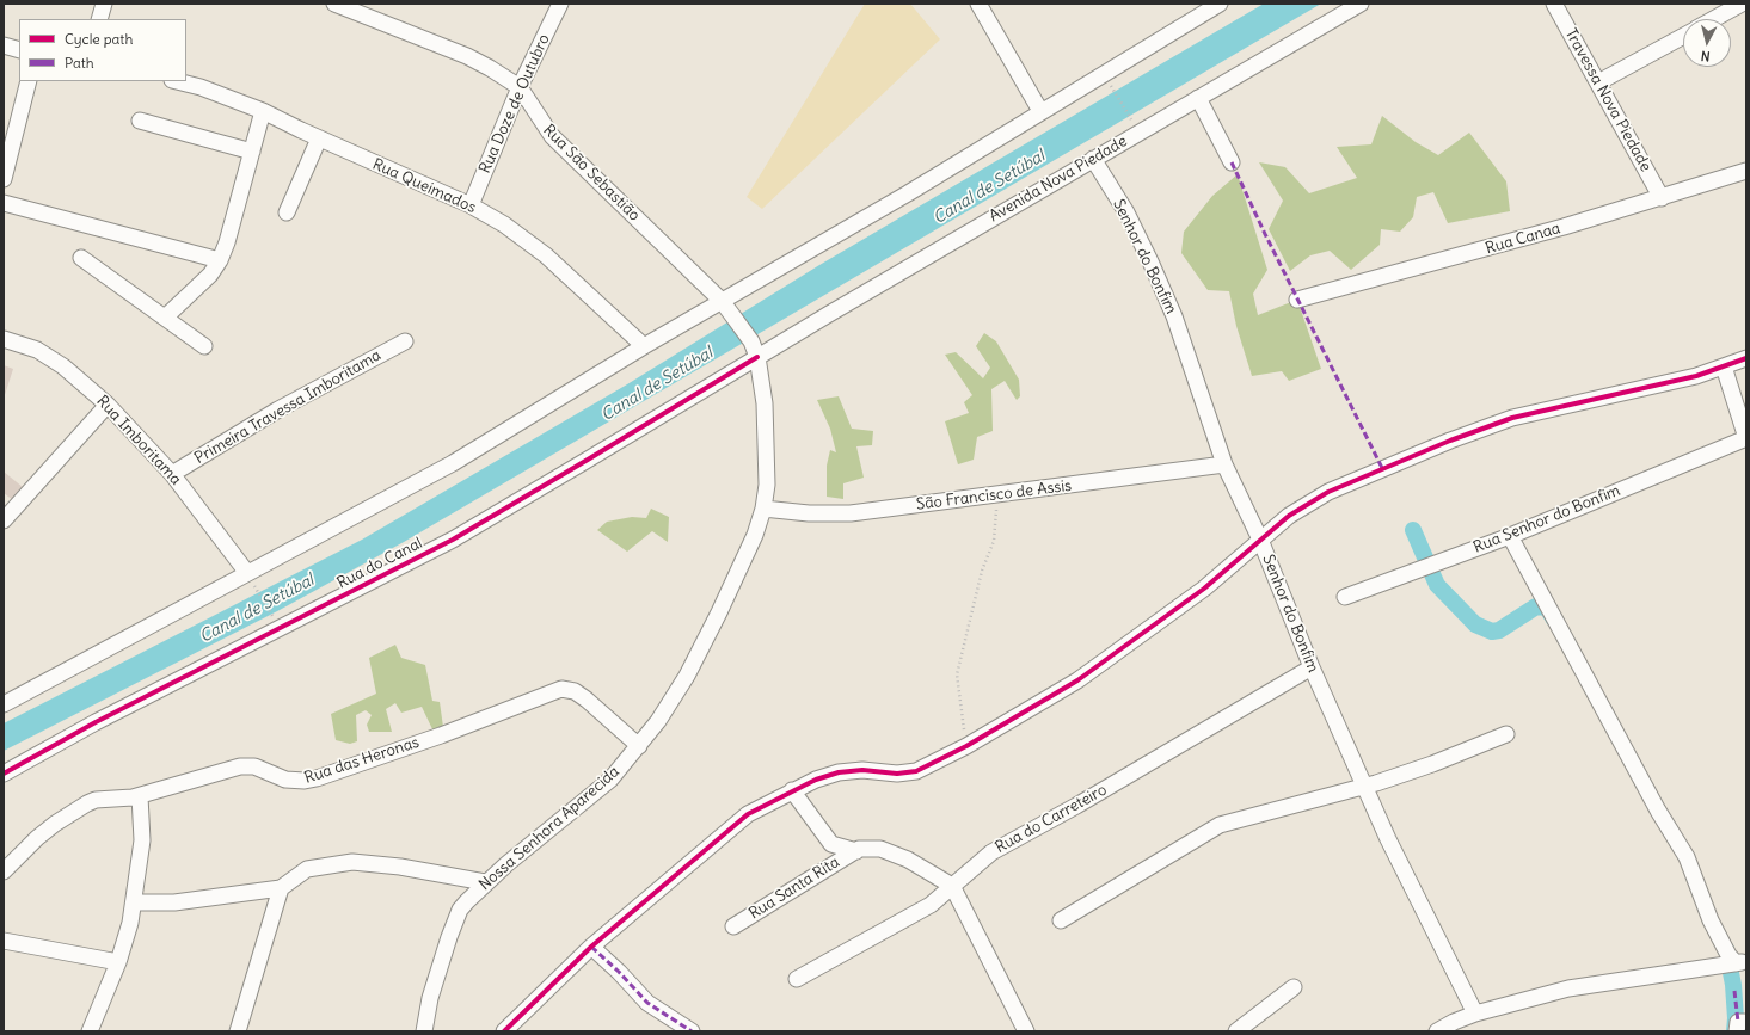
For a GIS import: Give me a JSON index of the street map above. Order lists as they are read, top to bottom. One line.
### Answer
{"streets":{"street":["Travessa Nova Piedade","Rua Doze de Outubro","Rua São Sebastião","Avenida Nova Piedade","Rua Queimados","Rua Canaa","Senhor do Bonfim","Primeira Travessa Imboritama","Rua Imboritama","São Francisco de Assis","Rua Senhor do Bonfim","Rua do Canal","Rua das Heronas","Rua do Carreteiro","Nossa Senhora Aparecida","Rua Santa Rita"]},"crossings":[["Travessa Nova Piedade","Rua Canaa"],["Rua Doze de Outubro","Rua São Sebastião"],["Rua Doze de Outubro","Rua Queimados"],["Rua São Sebastião","Nossa Senhora Aparecida"],["Avenida Nova Piedade","Senhor do Bonfim"],["Avenida Nova Piedade","Rua do Canal"],["Avenida Nova Piedade","Nossa Senhora Aparecida"],["Senhor do Bonfim","São Francisco de Assis"],["Senhor do Bonfim","Rua do Carreteiro"],["Primeira Travessa Imboritama","Rua Imboritama"],["São Francisco de Assis","Nossa Senhora Aparecida"],["Rua do Canal","Nossa Senhora Aparecida"],["Rua das Heronas","Nossa Senhora Aparecida"]],"water":["Canal de Setúbal"],"legend":["Cycle path","Path"],"north":"bottom"}
